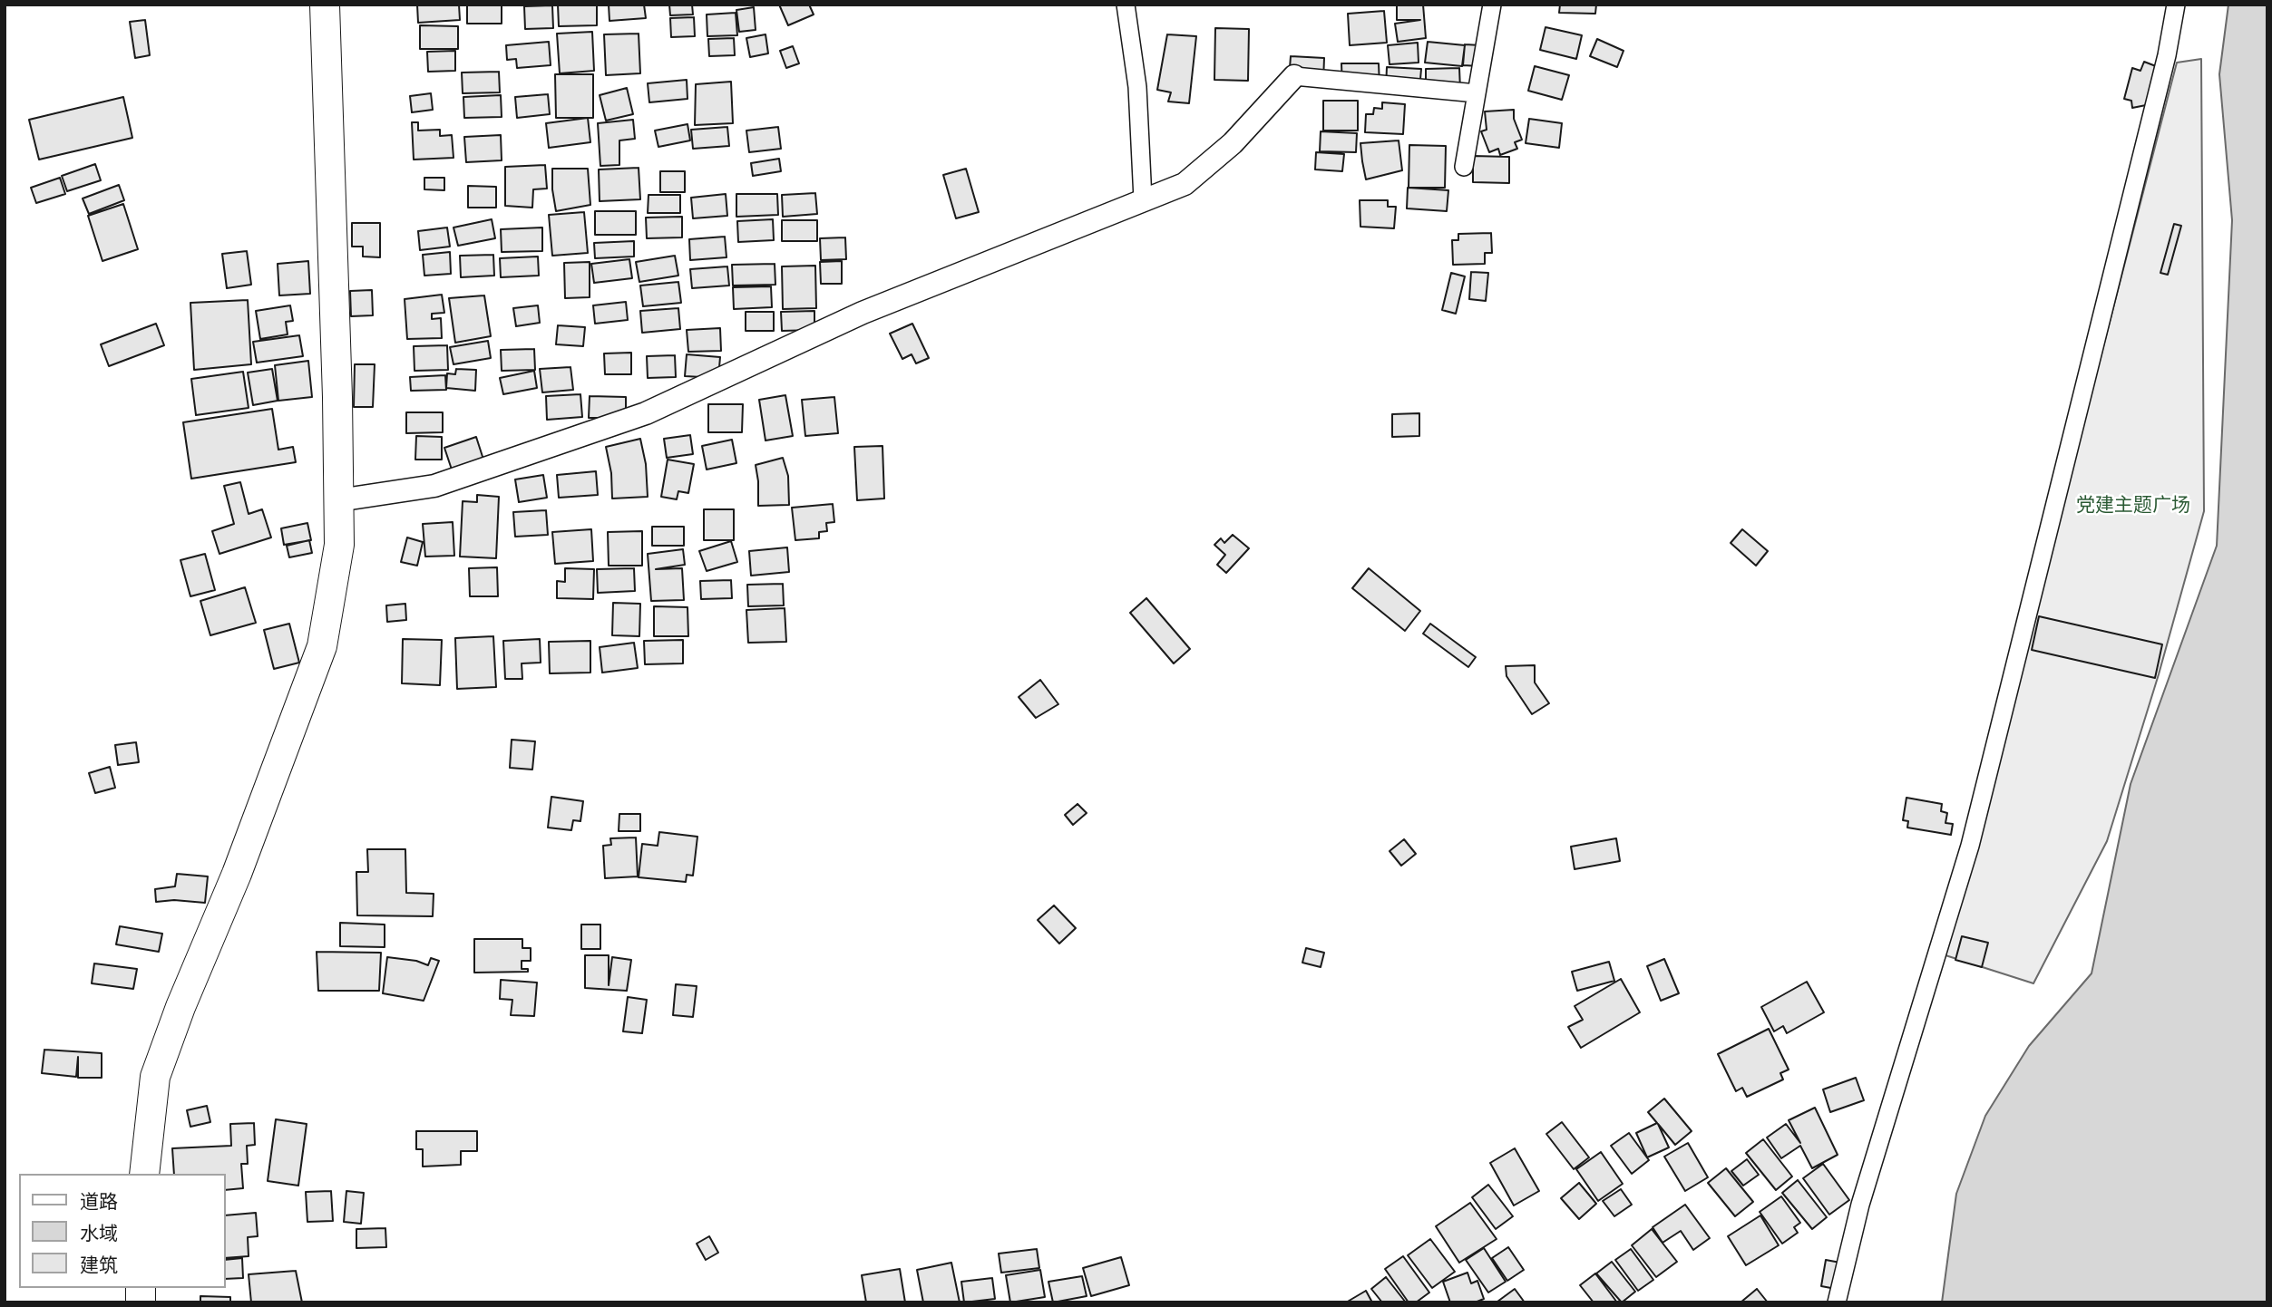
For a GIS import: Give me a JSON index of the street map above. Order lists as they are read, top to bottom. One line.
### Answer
{"parks":["党建主题广场"],"legend":["道路","水域","建筑"]}
